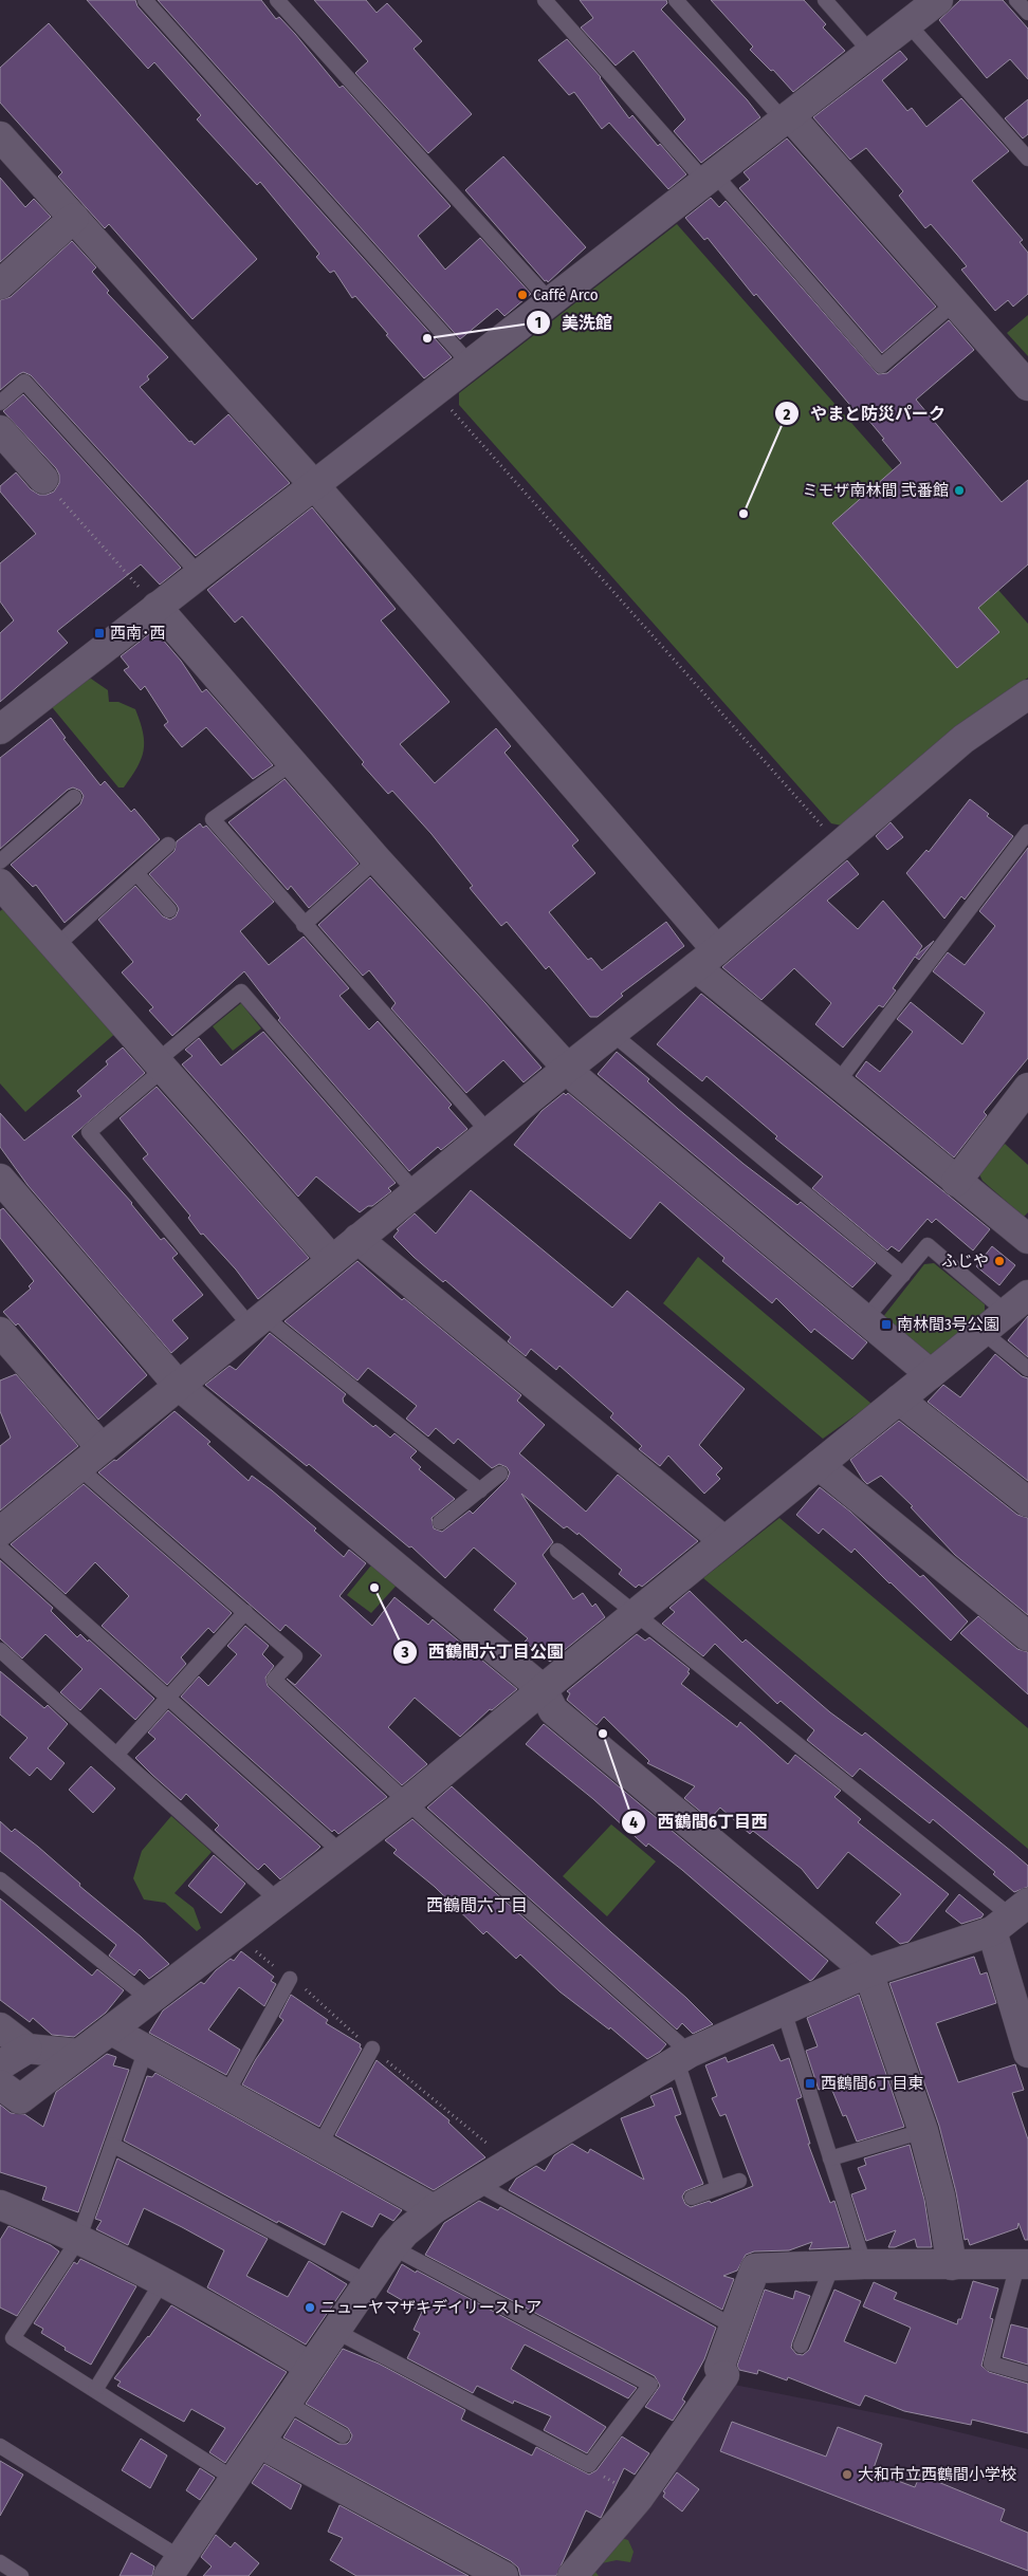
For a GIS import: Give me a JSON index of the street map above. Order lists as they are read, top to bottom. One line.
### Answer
{"districts":["西鶴間六丁目"],"places":{"other":["Caffé Arco","美洗館","ミモザ南林間 弐番館","やまと防災パーク","ふじや","西鶴間六丁目公園","西鶴間6丁目西","ニューヤマザキデイリーストア","大和市立西鶴間小学校"],"transit":["西南･西","南林間3号公園","西鶴間6丁目東"]}}
